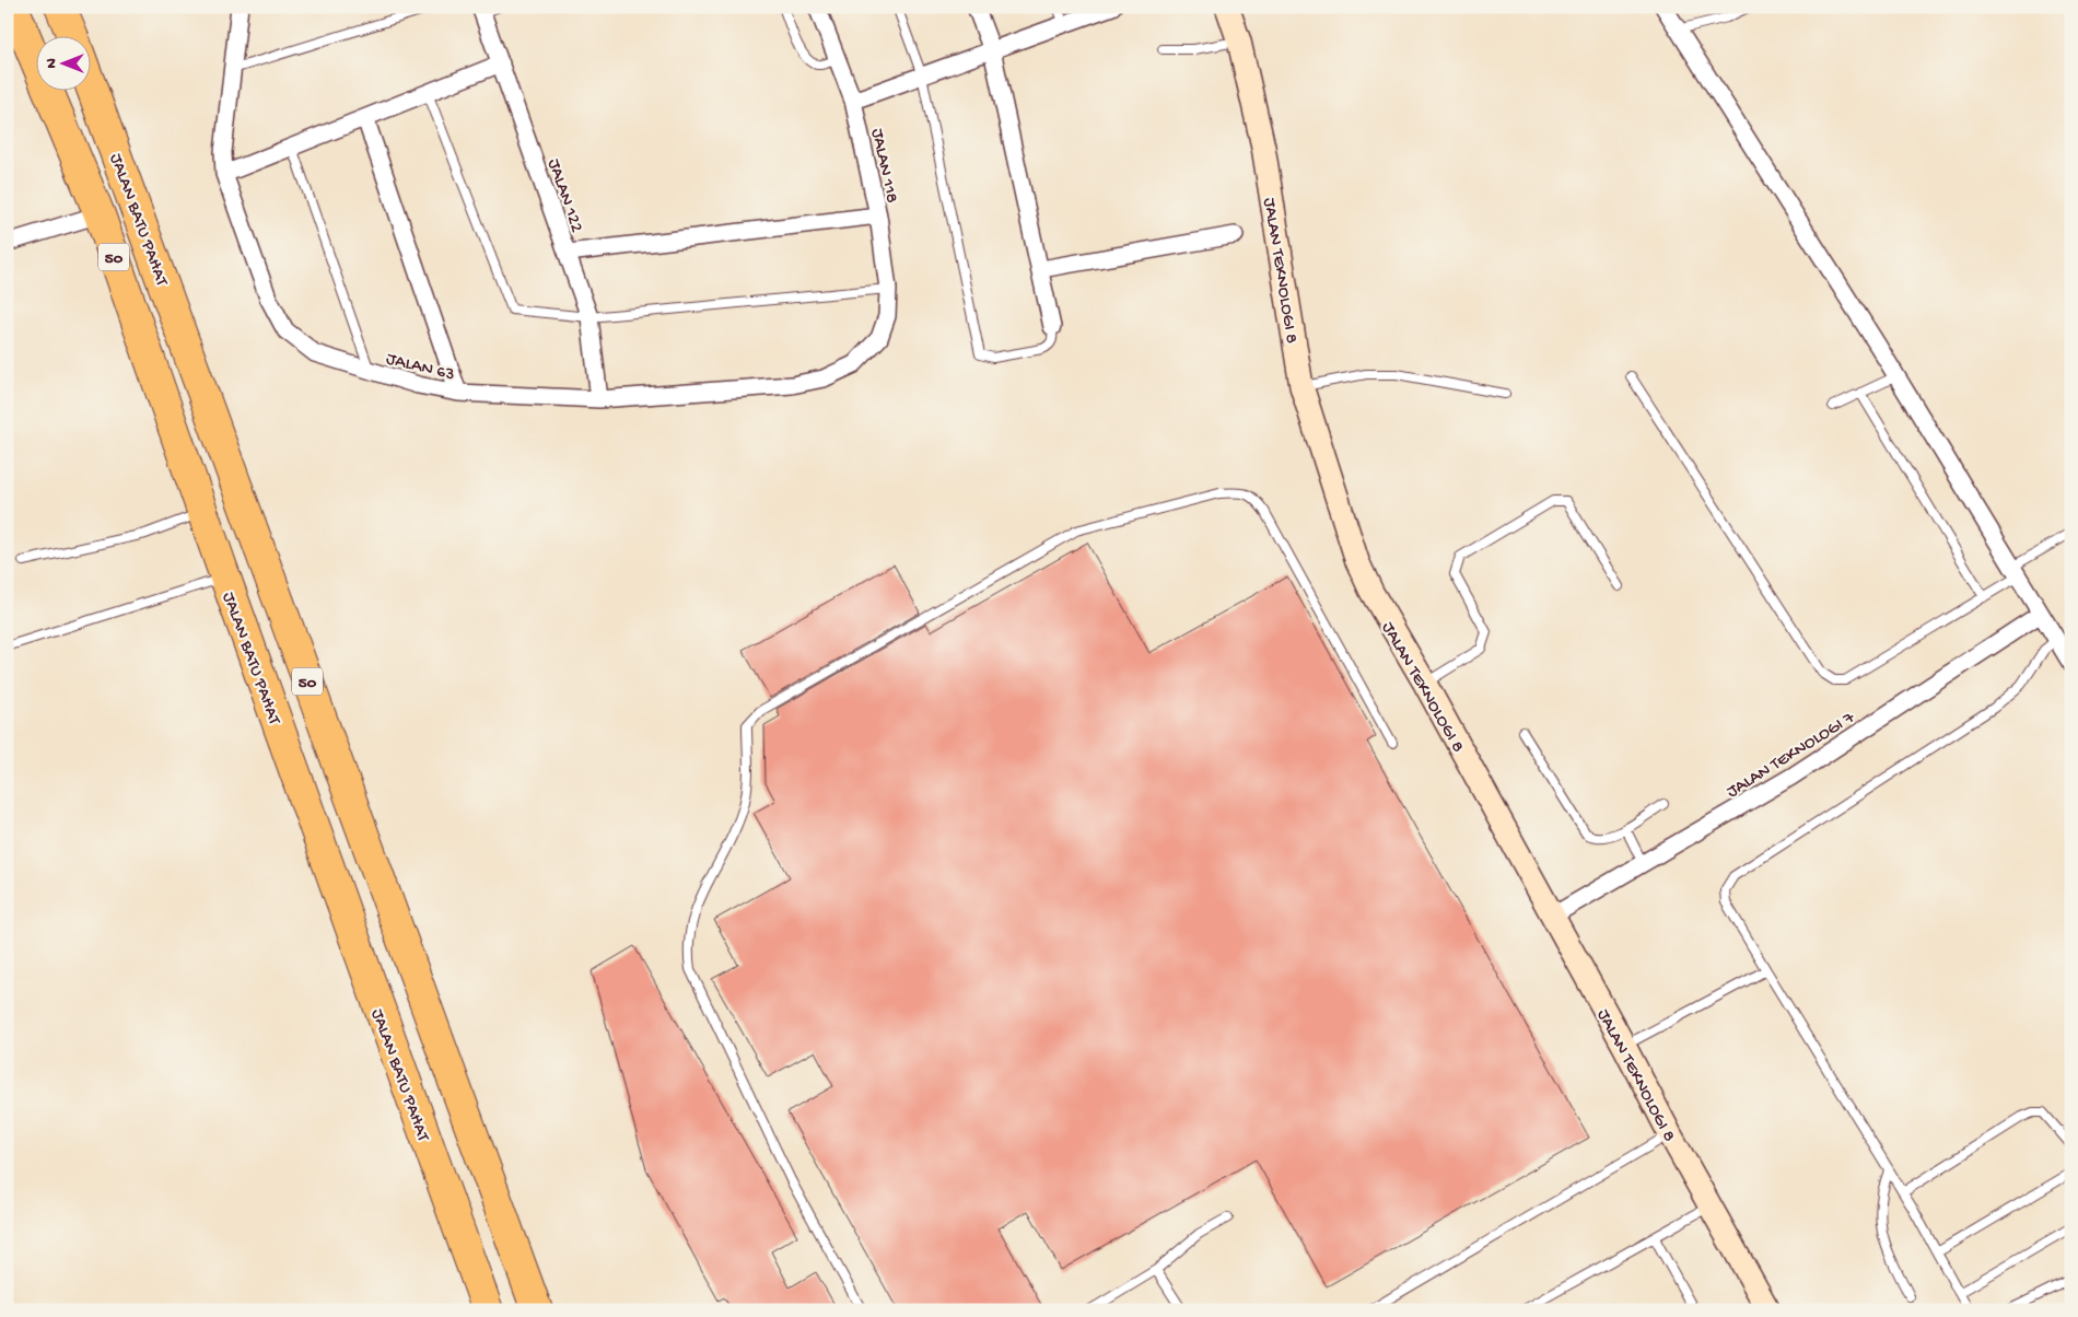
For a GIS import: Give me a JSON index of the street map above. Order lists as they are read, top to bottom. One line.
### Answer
{"streets":{"highway":["JALAN BATU PAHAT","50"],"street":["JALAN 118","JALAN 122","JALAN TEKNOLOGI 8","JALAN 63","JALAN TEKNOLOGI 7"]},"crossings":[["JALAN 118","JALAN 63"],["JALAN 122","JALAN 63"],["JALAN TEKNOLOGI 8","JALAN TEKNOLOGI 7"]],"north":"left"}
